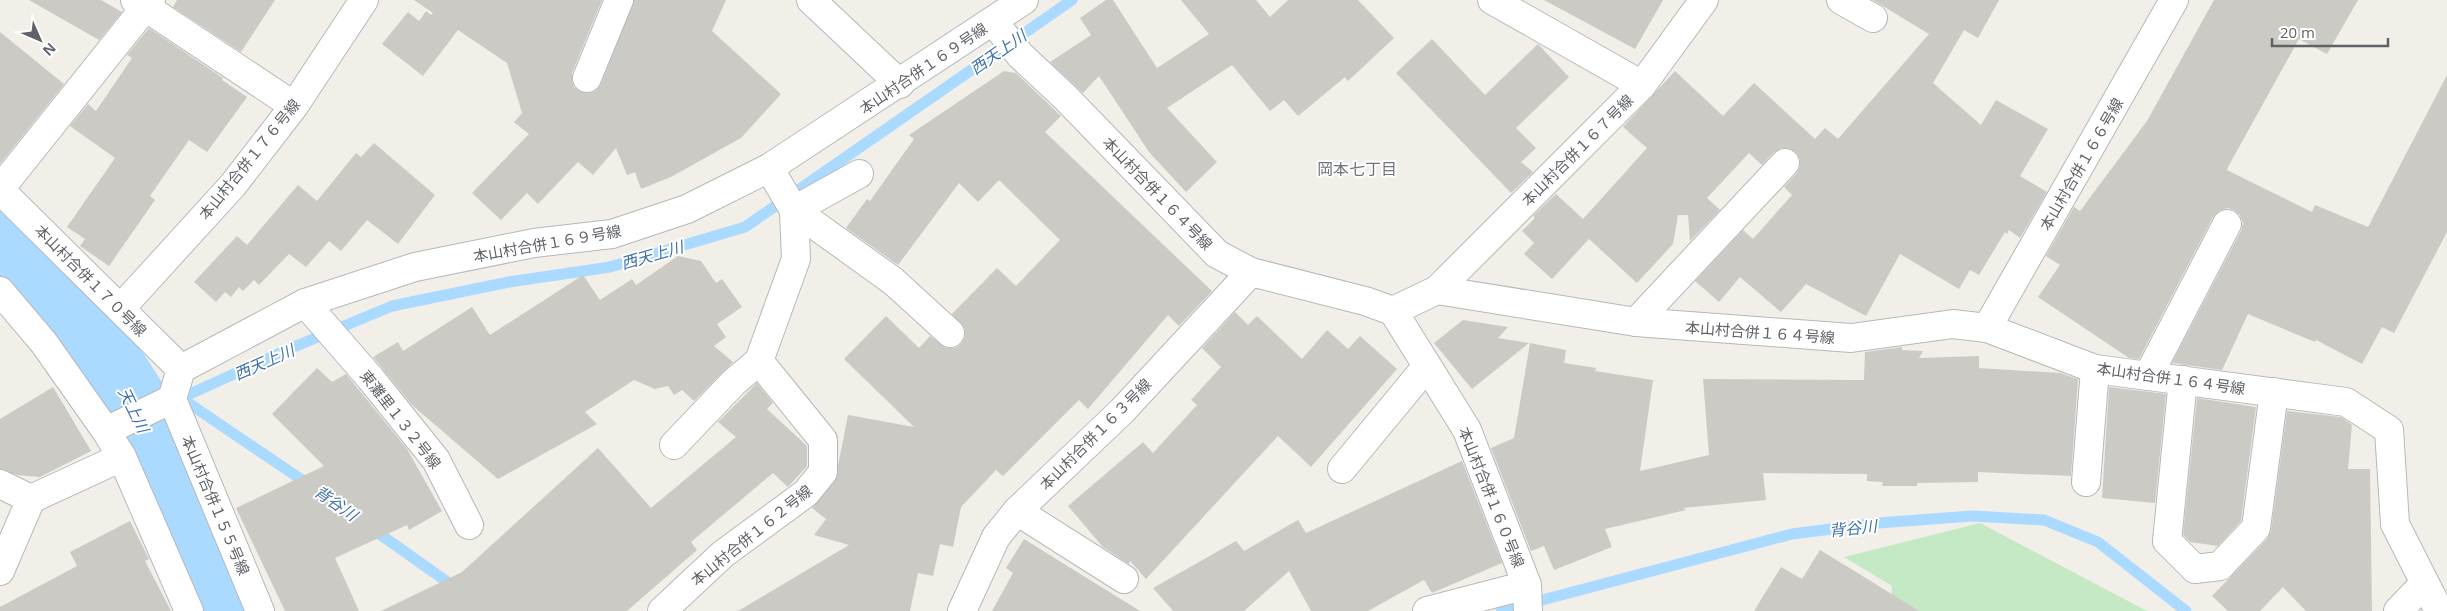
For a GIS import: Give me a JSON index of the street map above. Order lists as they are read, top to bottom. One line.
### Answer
{"streets":{"street":["本山村合併１６９号線","本山村合併１６７号線","本山村合併１７６号線","本山村合併１６６号線","本山村合併１６４号線","本山村合併１７０号線","東灘里１３２号線","本山村合併１６３号線","本山村合併１６０号線","本山村合併１５５号線","本山村合併１６２号線"]},"crossings":[["本山村合併１６９号線","本山村合併１６４号線"],["本山村合併１６９号線","本山村合併１７０号線"],["本山村合併１６９号線","東灘里１３２号線"],["本山村合併１６７号線","本山村合併１６４号線"],["本山村合併１７６号線","本山村合併１７０号線"],["本山村合併１６６号線","本山村合併１６４号線"],["本山村合併１６４号線","本山村合併１６３号線"],["本山村合併１６４号線","本山村合併１６０号線"]],"districts":["岡本七丁目"],"water":["西天上川","天上川","背谷川"],"scale_bar":"20 m","north":"bottom right"}
